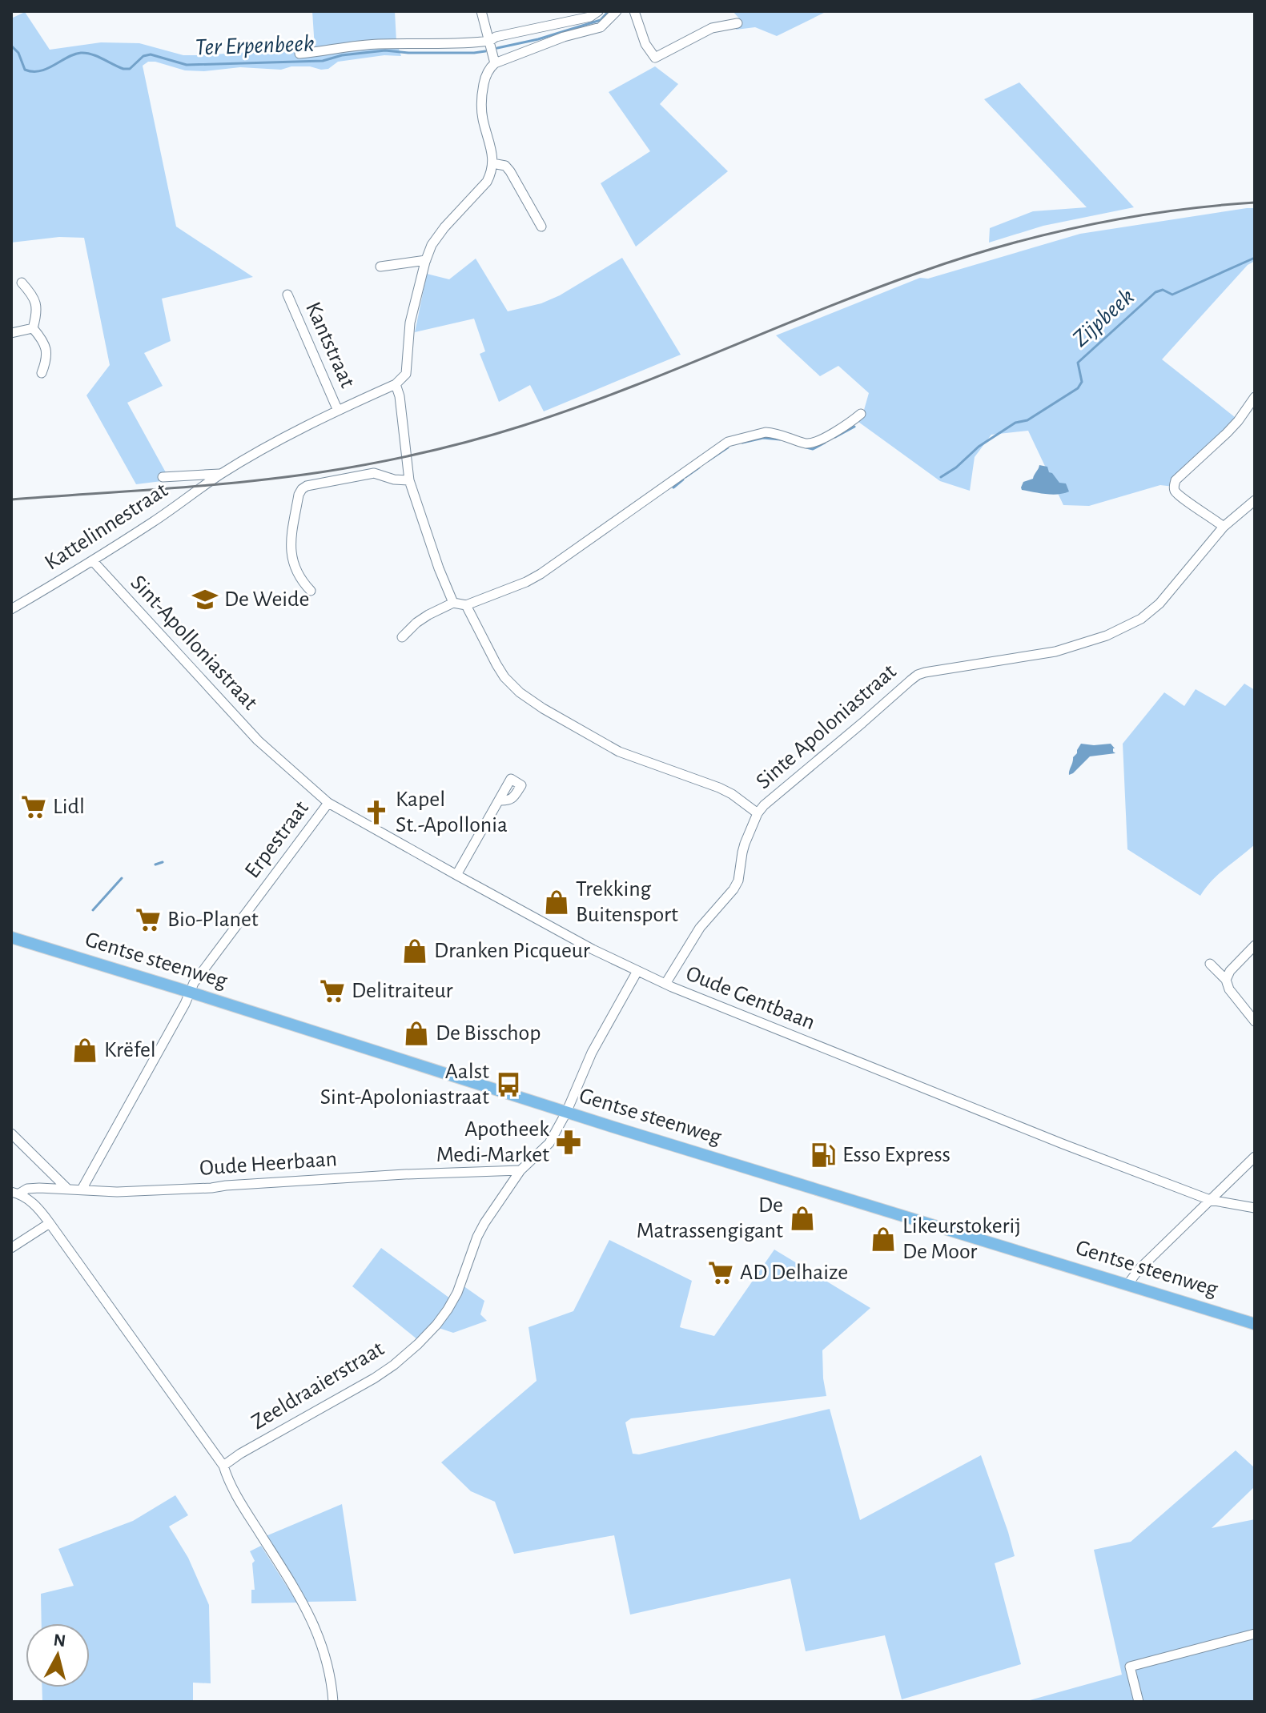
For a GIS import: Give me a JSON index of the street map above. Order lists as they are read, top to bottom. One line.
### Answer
{"streets":{"main road":["Gentse steenweg"],"street":["Kantstraat","Kattelinnestraat","Sint-Apolloniastraat","Sinte Apoloniastraat","Erpestraat","Oude Gentbaan","Oude Heerbaan","Zeeldraaierstraat"]},"crossings":[["Kantstraat","Kattelinnestraat"],["Kattelinnestraat","Sint-Apolloniastraat"],["Sint-Apolloniastraat","Oude Gentbaan"],["Sinte Apoloniastraat","Oude Gentbaan"],["Erpestraat","Gentse steenweg"],["Erpestraat","Oude Gentbaan"],["Erpestraat","Oude Heerbaan"],["Gentse steenweg","Zeeldraaierstraat"],["Oude Heerbaan","Zeeldraaierstraat"]],"water":["Ter Erpenbeek","Zijpbeek"],"places":{"school or university":["De Weide"],"supermarket":["Lidl","Bio-Planet","Delitraiteur","AD Delhaize"],"church":["Kapel St.-Apollonia"],"shop":["Trekking Buitensport","Dranken Picqueur","De Bisschop","Krëfel","De Matrassengigant","Likeurstokerij De Moor"],"bus stop":["Aalst Sint-Apoloniastraat"],"pharmacy":["Apotheek Medi-Market"],"fuel station":["Esso Express"]},"north":"top"}
